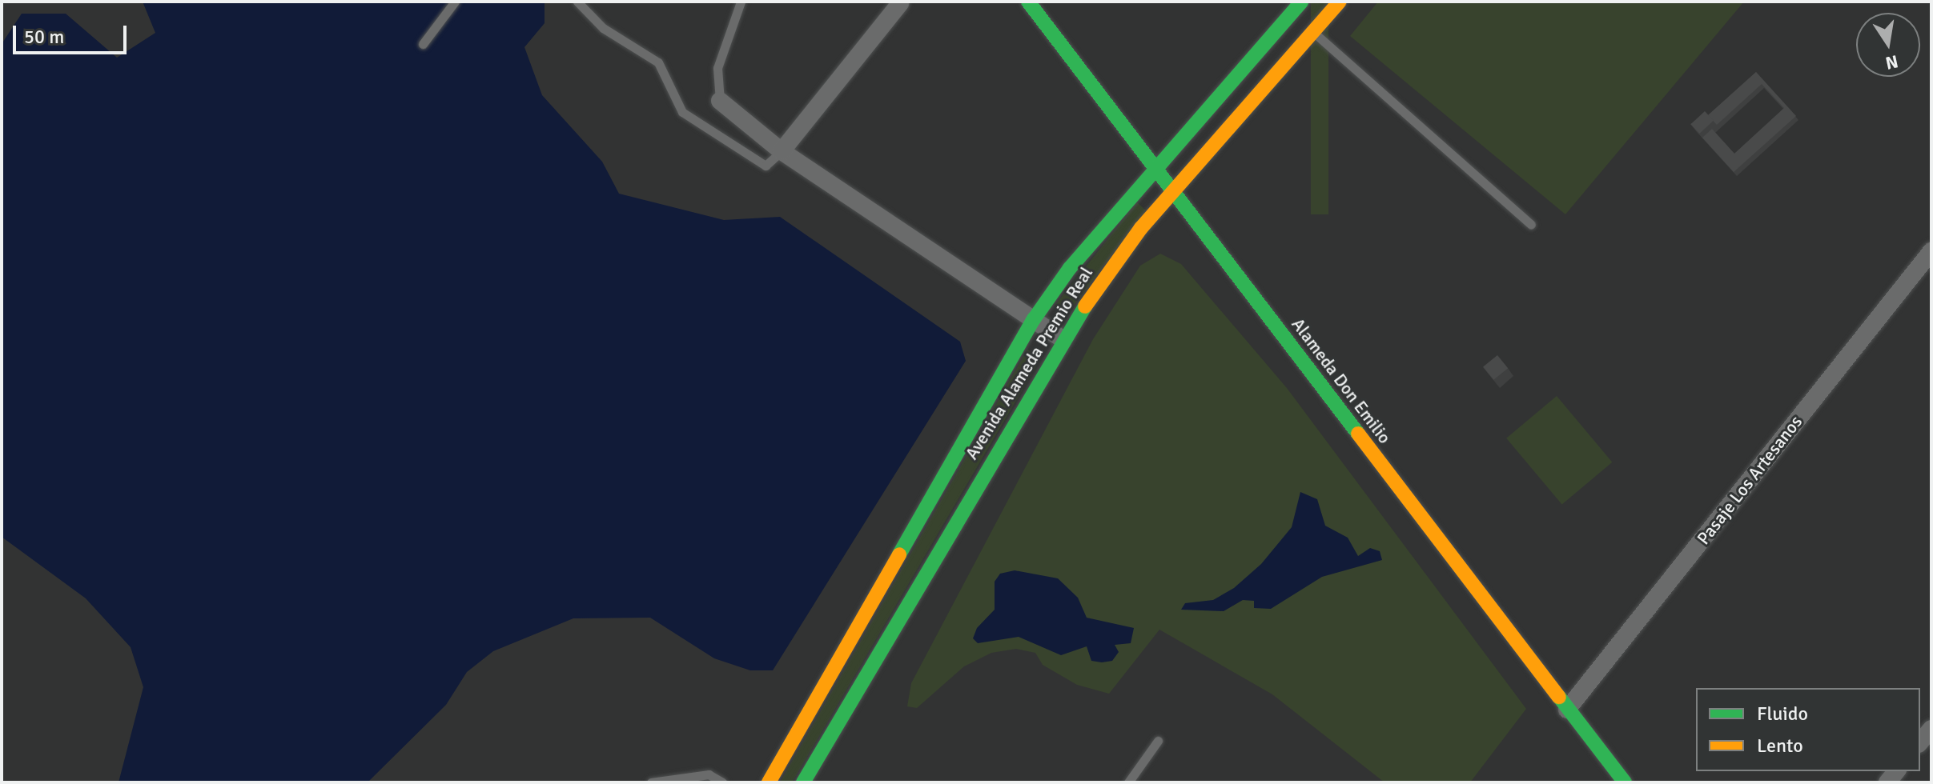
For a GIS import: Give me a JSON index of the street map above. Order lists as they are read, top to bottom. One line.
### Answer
{"streets":{"street":["Avenida Alameda Premio Real","Alameda Don Emilio","Pasaje Los Artesanos"]},"crossings":[["Avenida Alameda Premio Real","Alameda Don Emilio"],["Alameda Don Emilio","Pasaje Los Artesanos"]],"legend":["Fluido","Lento"],"scale_bar":"50 m","north":"bottom"}
